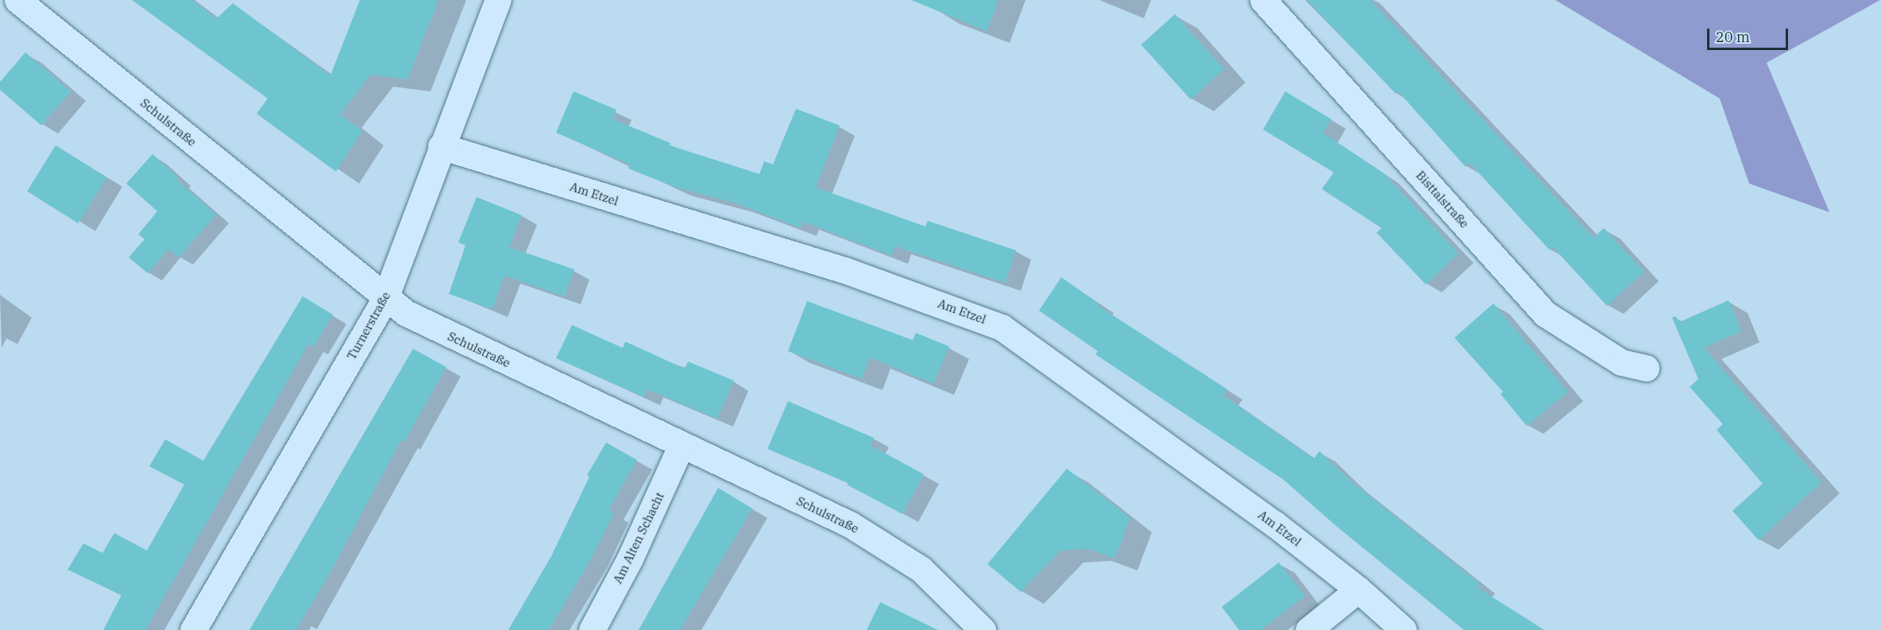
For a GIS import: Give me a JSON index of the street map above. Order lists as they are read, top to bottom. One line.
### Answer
{"streets":{"street":["Schulstraße","Am Etzel","Bisttalstraße","Turnerstraße","Am Alten Schacht"]},"crossings":[["Schulstraße","Turnerstraße"],["Schulstraße","Am Alten Schacht"],["Am Etzel","Turnerstraße"]],"scale_bar":"20 m"}
